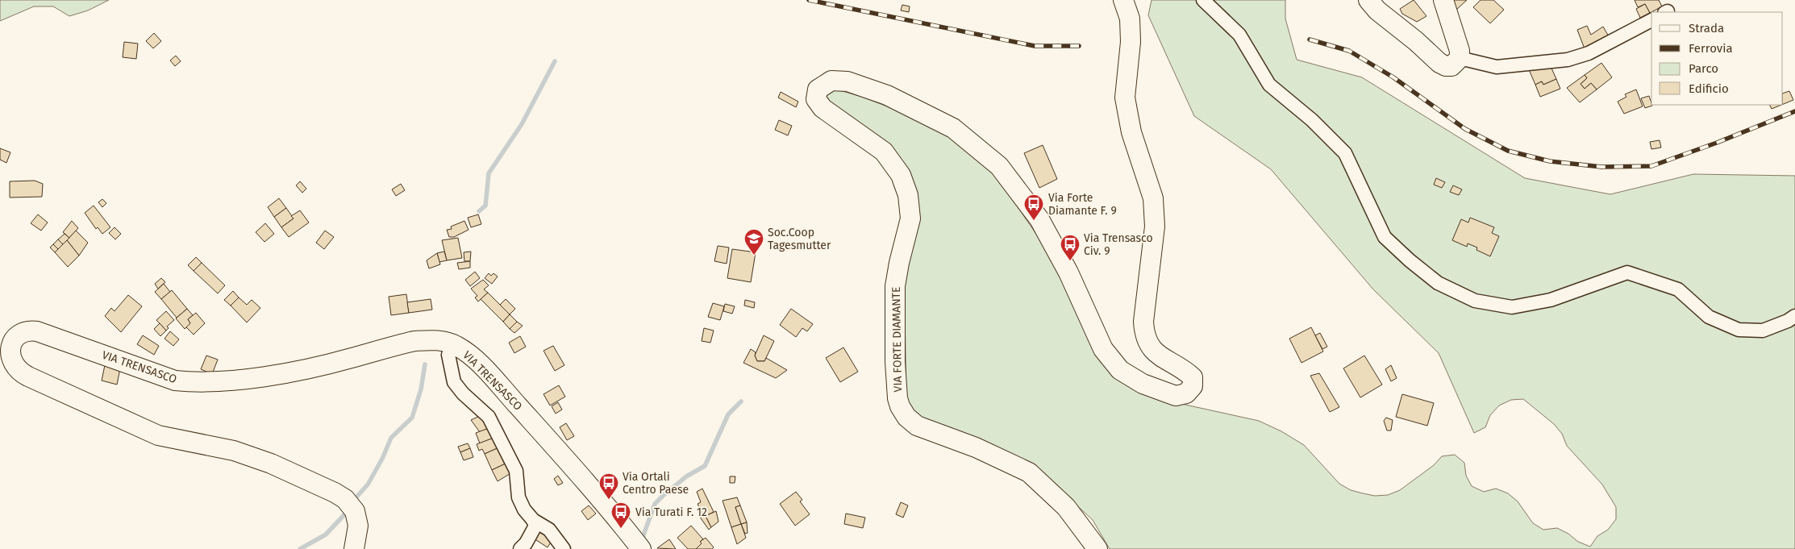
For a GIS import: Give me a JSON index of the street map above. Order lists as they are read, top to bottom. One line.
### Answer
{"streets":{"main road":["VIA FORTE DIAMANTE","VIA TRENSASCO"]},"places":{"bus stop":["Via Forte Diamante F. 9","Via Trensasco Civ. 9","Via Ortali Centro Paese","Via Turati F. 12"],"school or university":["Soc.Coop Tagesmutter"]},"legend":["Strada","Ferrovia","Parco","Edificio"]}
